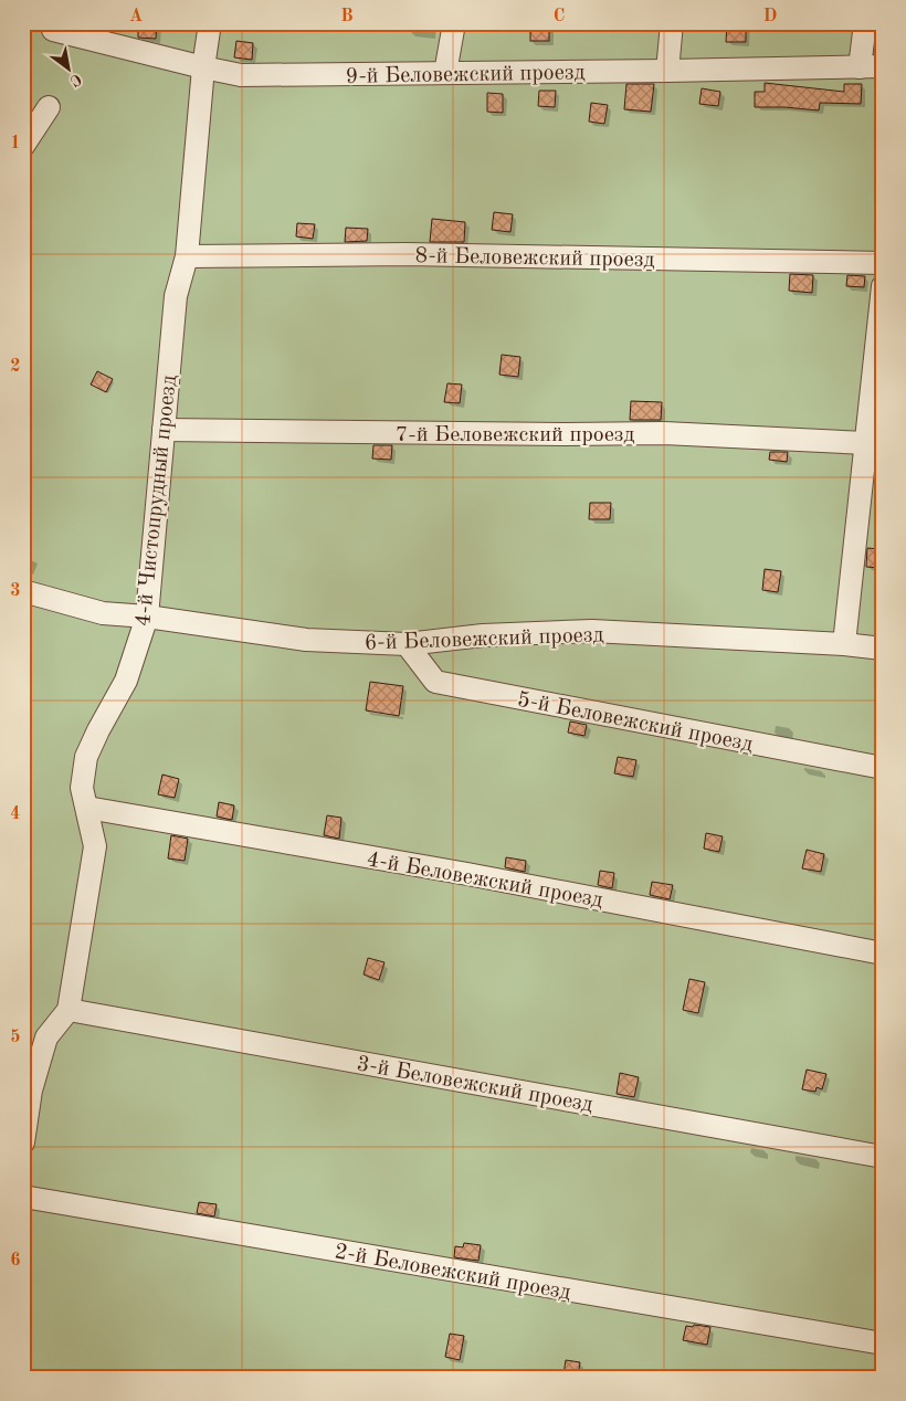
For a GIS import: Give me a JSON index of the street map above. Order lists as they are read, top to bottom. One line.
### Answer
{"streets":{"lane":["9-й Беловежский проезд","8-й Беловежский проезд","7-й Беловежский проезд","4-й Чистопрудный проезд","6-й Беловежский проезд","5-й Беловежский проезд","4-й Беловежский проезд","3-й Беловежский проезд","2-й Беловежский проезд"]},"crossings":[["9-й Беловежский проезд","4-й Чистопрудный проезд"],["8-й Беловежский проезд","4-й Чистопрудный проезд"],["7-й Беловежский проезд","4-й Чистопрудный проезд"],["4-й Чистопрудный проезд","6-й Беловежский проезд"],["4-й Чистопрудный проезд","4-й Беловежский проезд"],["4-й Чистопрудный проезд","3-й Беловежский проезд"],["6-й Беловежский проезд","5-й Беловежский проезд"]],"north":"bottom right","grid":{"columns":["A","B","C","D"],"rows":["1","2","3","4","5","6"]}}
